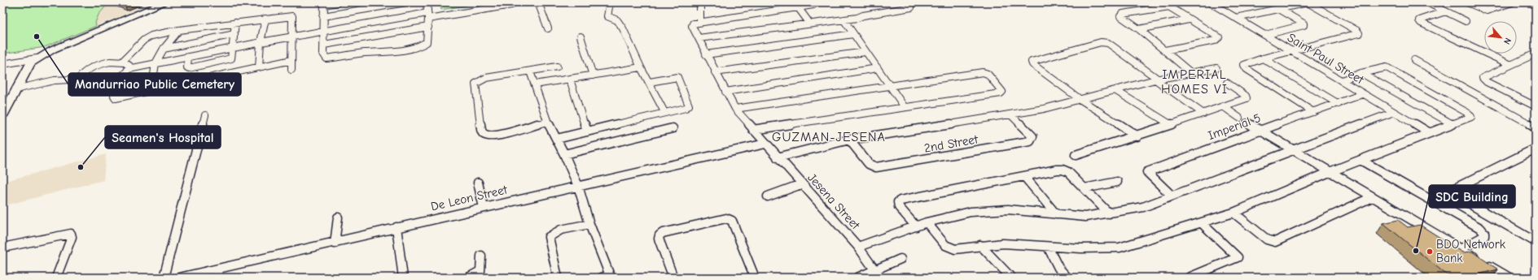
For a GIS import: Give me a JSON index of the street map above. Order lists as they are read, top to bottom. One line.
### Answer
{"streets":{"street":["Saint Paul Street","Imperial 5","2nd Street","De Leon Street","Jesena Street"]},"crossings":[["Saint Paul Street","Imperial 5"],["De Leon Street","Jesena Street"]],"districts":["IMPERIAL HOMES VI","GUZMAN-JESENA"],"places":["Mandurriao Public Cemetery","Seamen's Hospital","SDC Building","BDO Network Bank"],"north":"bottom right"}
